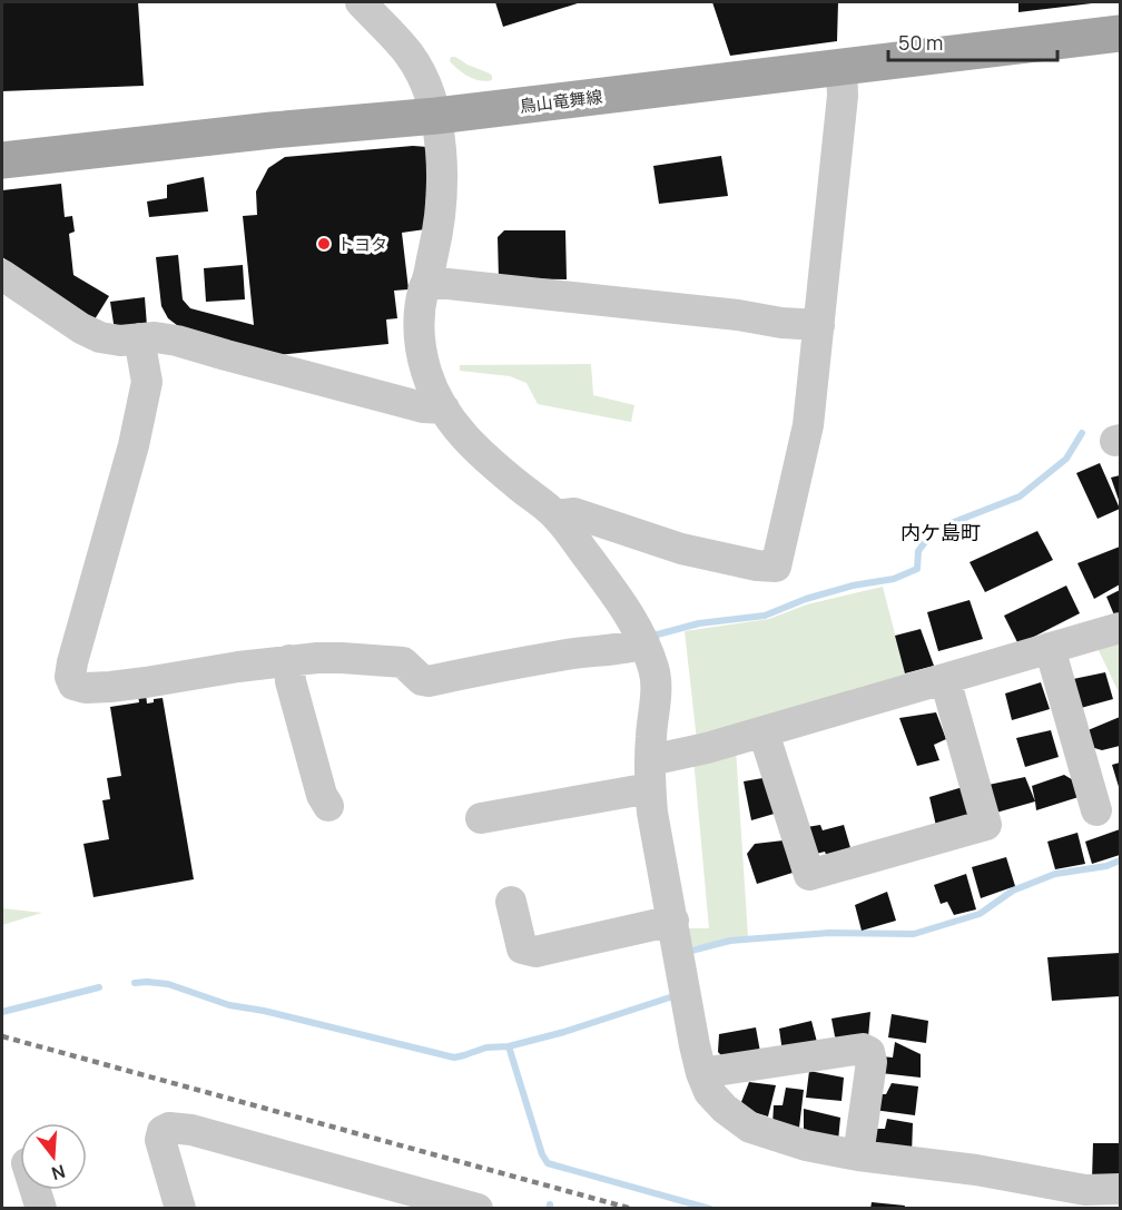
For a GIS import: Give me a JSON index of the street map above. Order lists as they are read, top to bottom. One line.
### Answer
{"streets":{"main road":["鳥山竜舞線"]},"districts":["内ケ島町"],"places":["トヨタ"],"scale_bar":"50 m","north":"bottom"}
